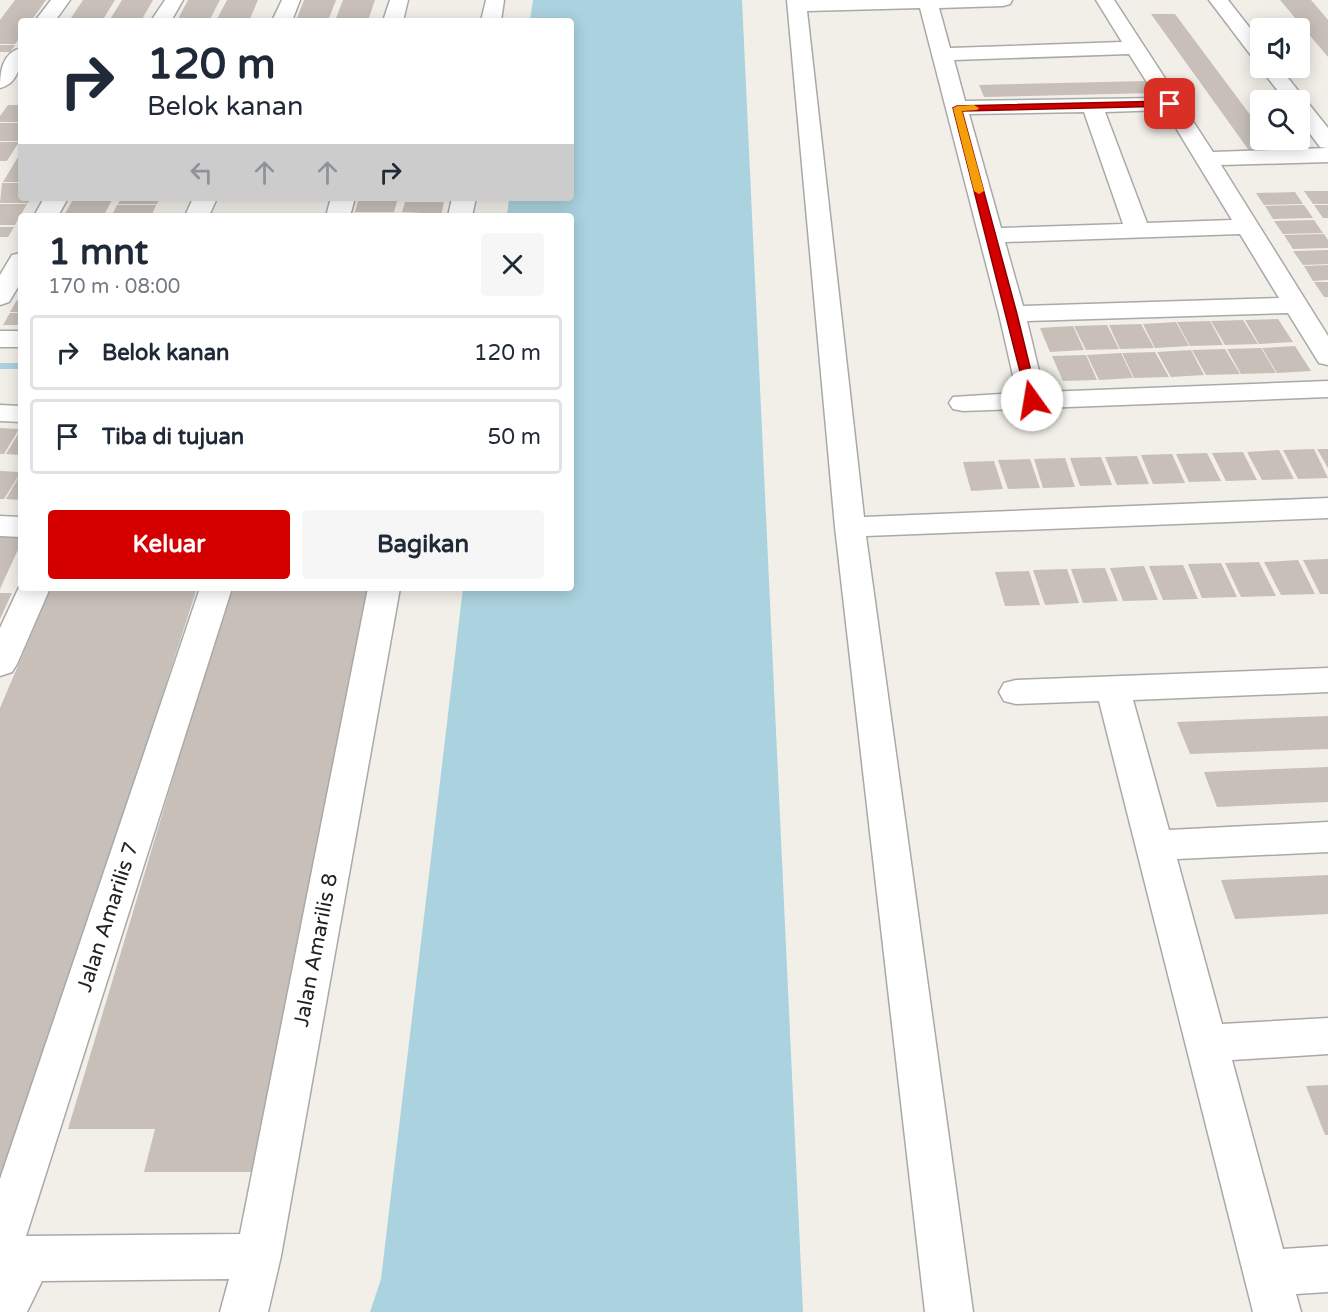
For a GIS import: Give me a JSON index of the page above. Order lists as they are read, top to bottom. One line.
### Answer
{"streets":{"street":["Jalan Amarilis 7","Jalan Amarilis 8"]},"page":{"turn":["120 m","Belok kanan"],"heading":["1 mnt","170 m · 08:00"],"list":[{"name":"Belok kanan","value":"120 m"},{"name":"Tiba di tujuan","value":"50 m"}],"buttons":["Keluar","Bagikan"]}}
